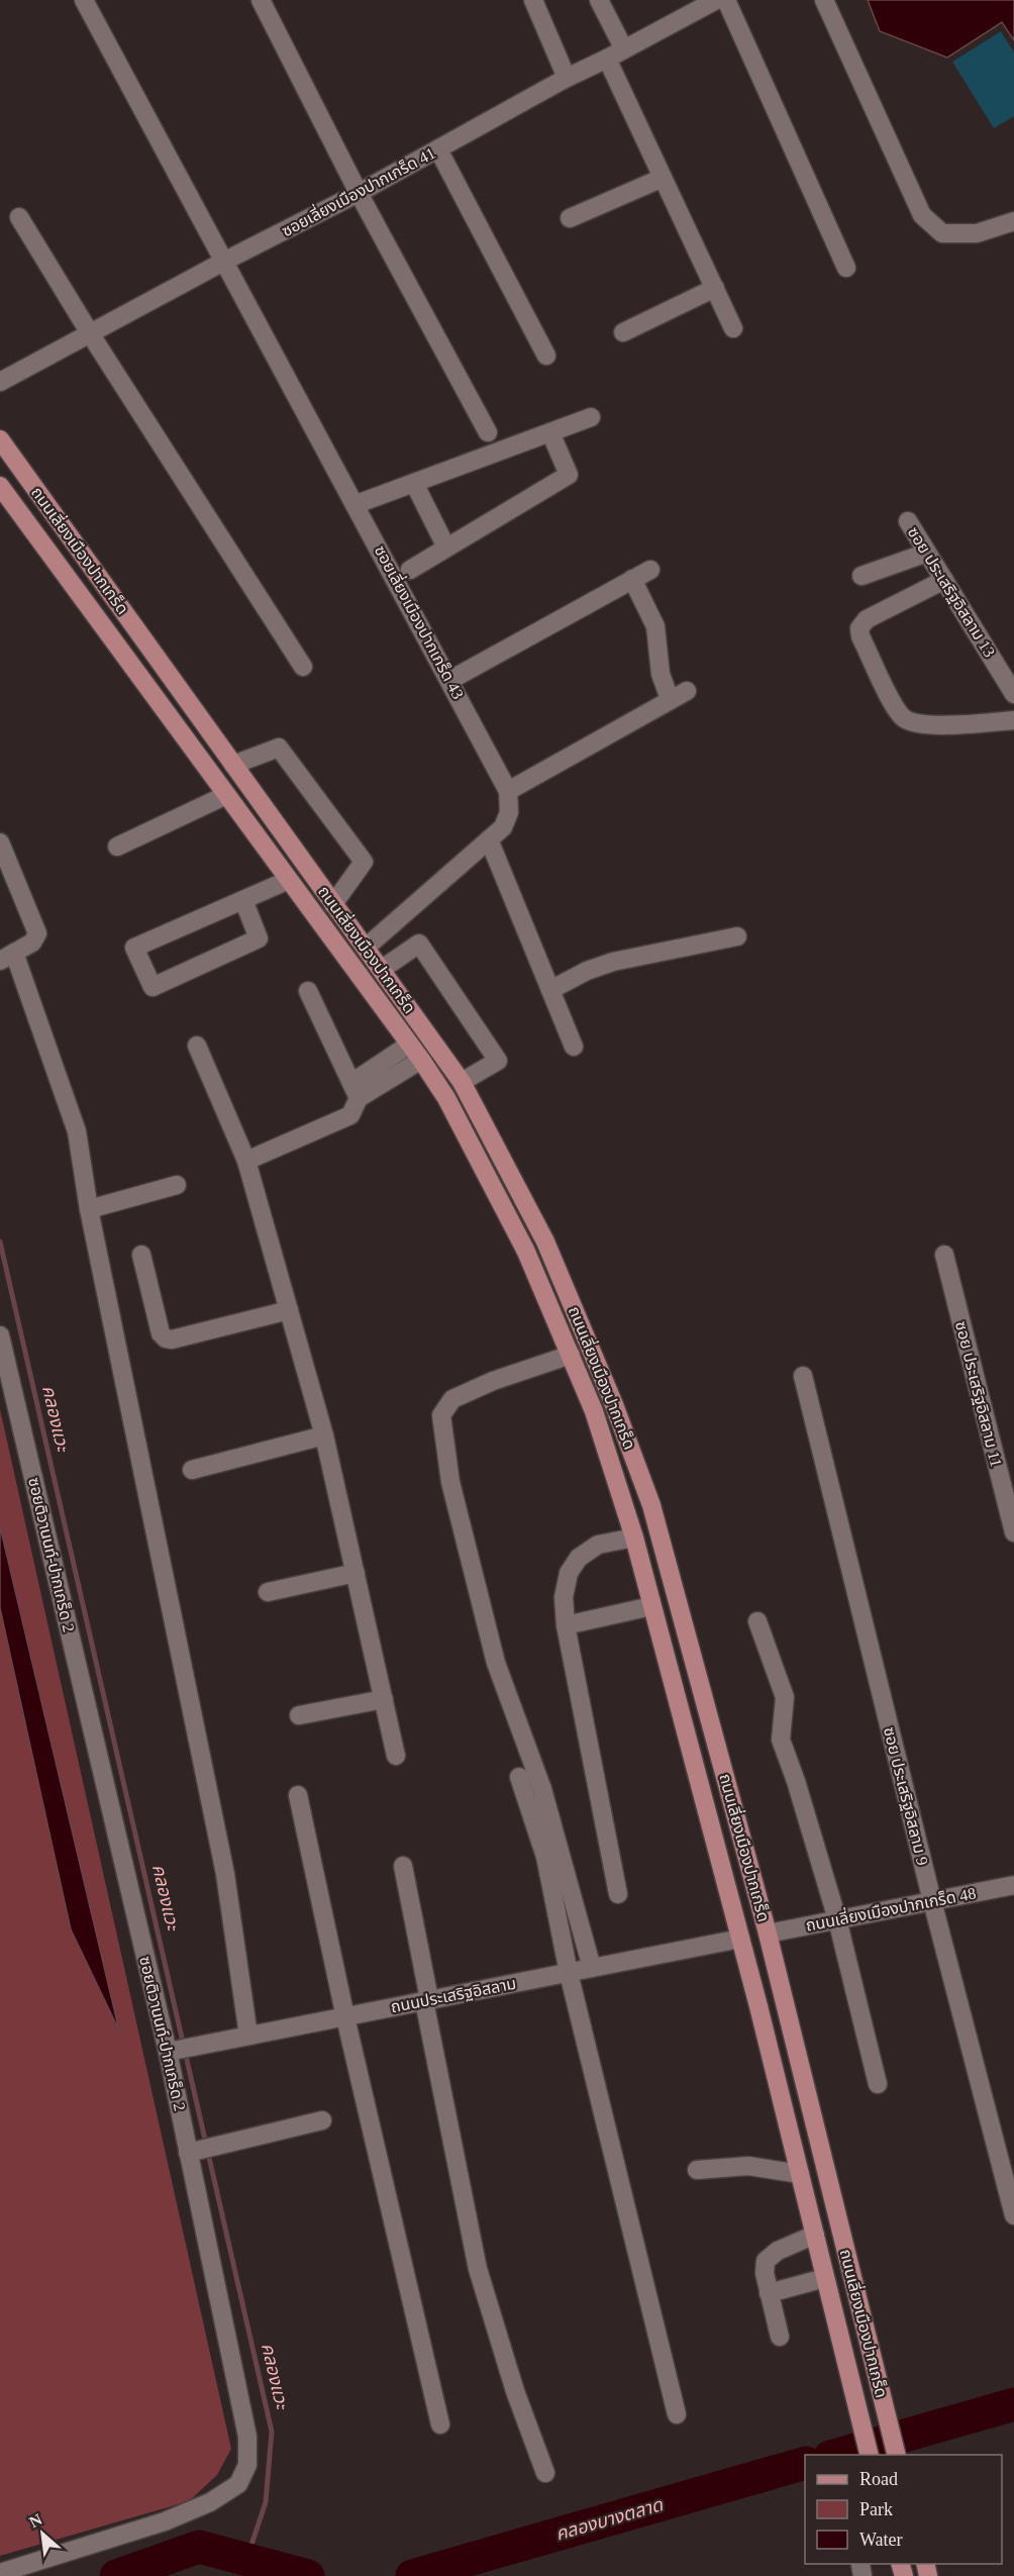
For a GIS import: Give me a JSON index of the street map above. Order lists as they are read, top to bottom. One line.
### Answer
{"streets":{"main road":["ถนนเลี่ยงเมืองปากเกร็ด"],"street":["ซอยเลี่ยงเมืองปากเกร็ด 41","ซอย ประเสริฐอิสลาม 13","ซอยเลี่ยงเมืองปากเกร็ด 43","ซอย ประเสริฐอิสลาม 11","ซอยติวานนท์-ปากเกร็ด 2","ซอย ประเสริฐอิสลาม 9","ถนนเลี่ยงเมืองปากเกร็ด 48","ถนนประเสริฐอิสลาม"]},"crossings":[["ซอยเลี่ยงเมืองปากเกร็ด 41","ซอยเลี่ยงเมืองปากเกร็ด 43"],["ถนนเลี่ยงเมืองปากเกร็ด","ถนนเลี่ยงเมืองปากเกร็ด 48"],["ถนนเลี่ยงเมืองปากเกร็ด","ถนนประเสริฐอิสลาม"],["ซอยติวานนท์-ปากเกร็ด 2","ถนนประเสริฐอิสลาม"],["ซอย ประเสริฐอิสลาม 9","ถนนเลี่ยงเมืองปากเกร็ด 48"]],"water":["คลองแวะ","คลองบางตลาด"],"legend":["Road","Park","Water"],"north":"top left"}
